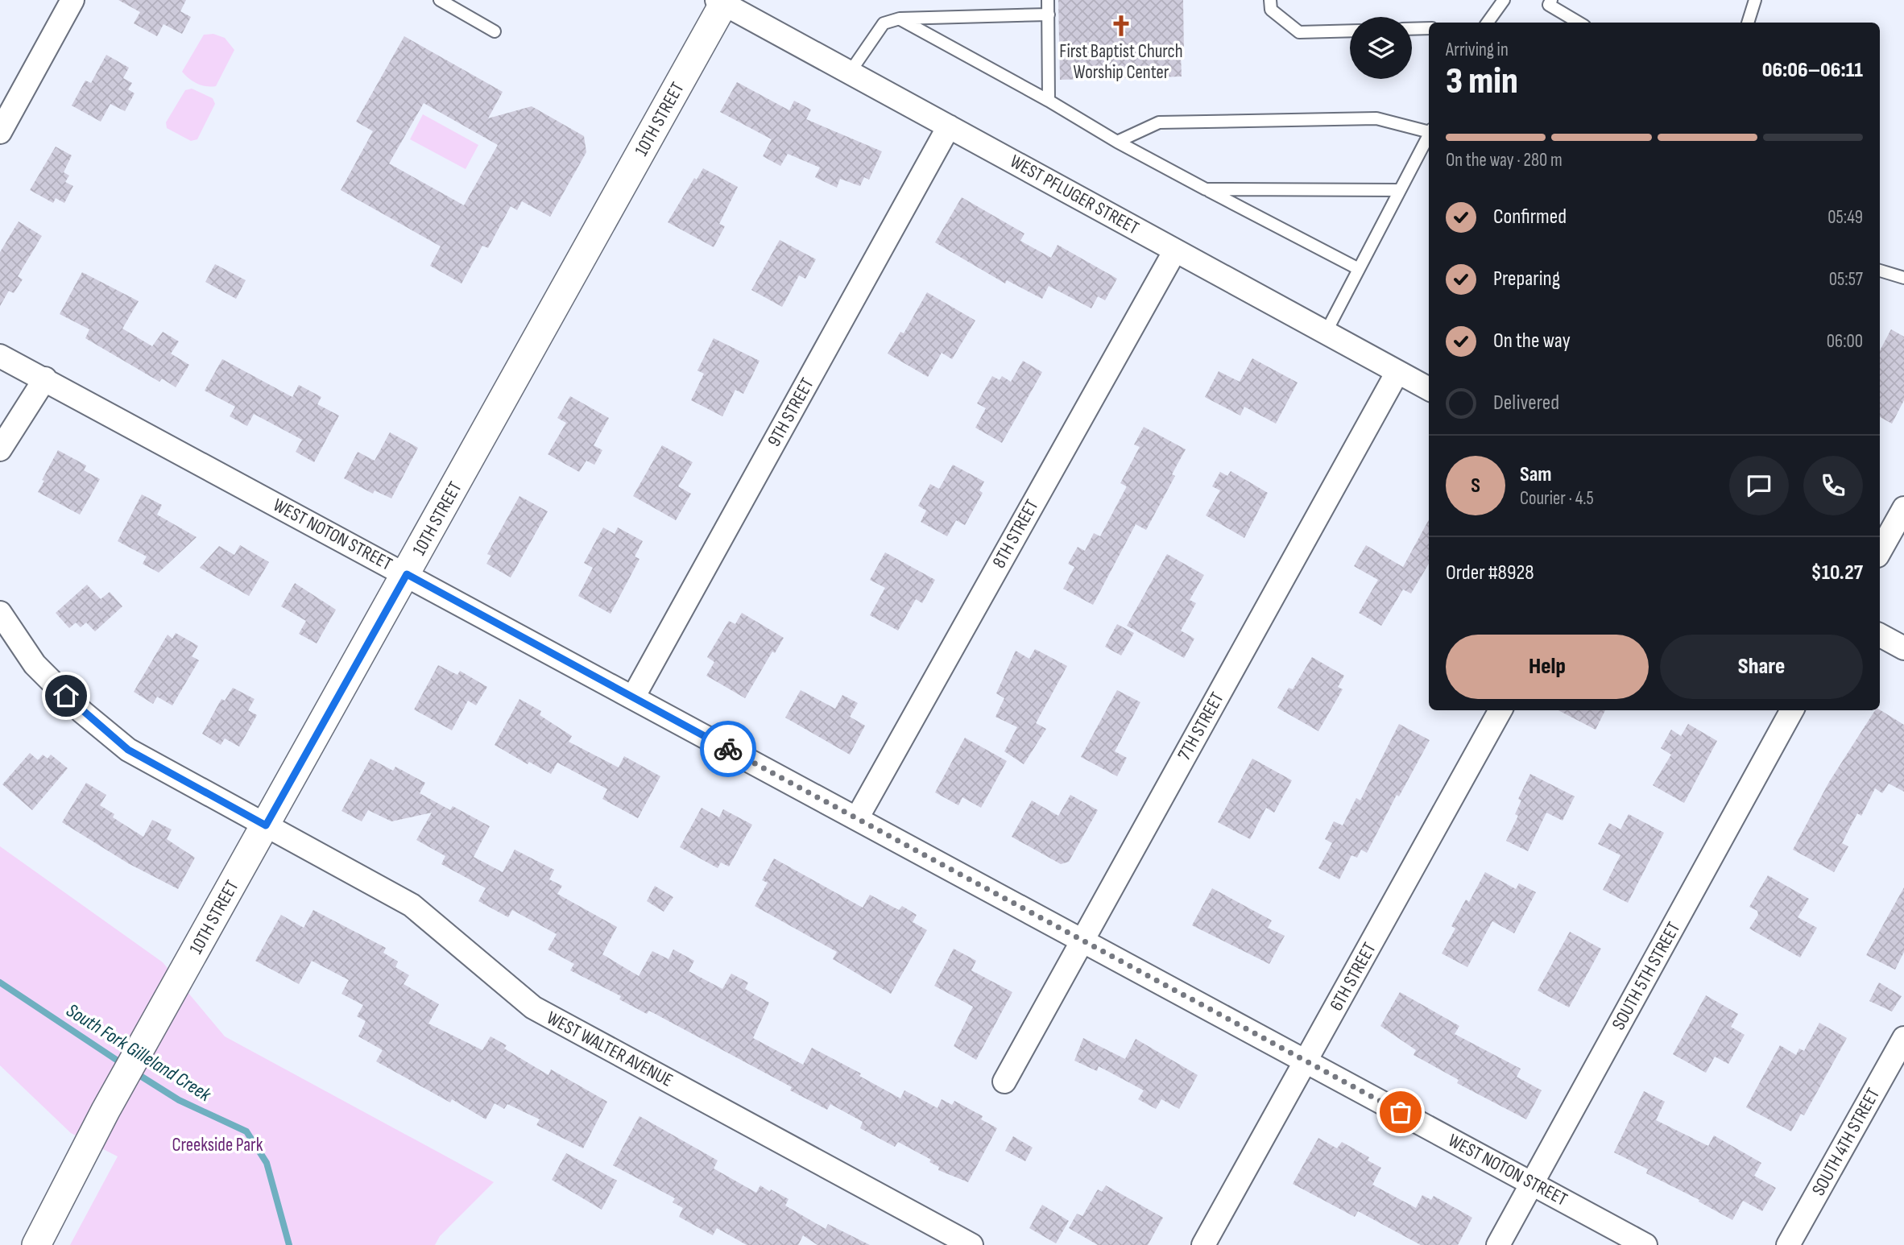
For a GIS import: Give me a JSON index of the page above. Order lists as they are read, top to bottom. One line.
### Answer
{"streets":{"street":["10TH STREET","WEST PFLUGER STREET","9TH STREET","8TH STREET","WEST NOTON STREET","7TH STREET","SOUTH 5TH STREET","6TH STREET","WEST WALTER AVENUE","SOUTH 4TH STREET"]},"crossings":[["10TH STREET","WEST PFLUGER STREET"],["10TH STREET","WEST NOTON STREET"],["10TH STREET","WEST WALTER AVENUE"],["WEST PFLUGER STREET","9TH STREET"],["WEST PFLUGER STREET","8TH STREET"],["WEST PFLUGER STREET","7TH STREET"],["9TH STREET","WEST NOTON STREET"],["8TH STREET","WEST NOTON STREET"],["WEST NOTON STREET","7TH STREET"],["WEST NOTON STREET","SOUTH 5TH STREET"],["WEST NOTON STREET","6TH STREET"]],"water":["South Fork Gilleland Creek"],"parks":["Creekside Park"],"places":{"church":["First Baptist Church Worship Center"]},"page":{"heading":["3 min","Arriving in","06:06–06:11"],"panel":["Sam","Courier · 4.5","Order #8928","$10.27"],"bar":"On the way · 280 m","list":[["Confirmed","05:49"],["Preparing","05:57"],["On the way","06:00"],"Delivered"],"round":"S","buttons":["Help","Share"]}}
